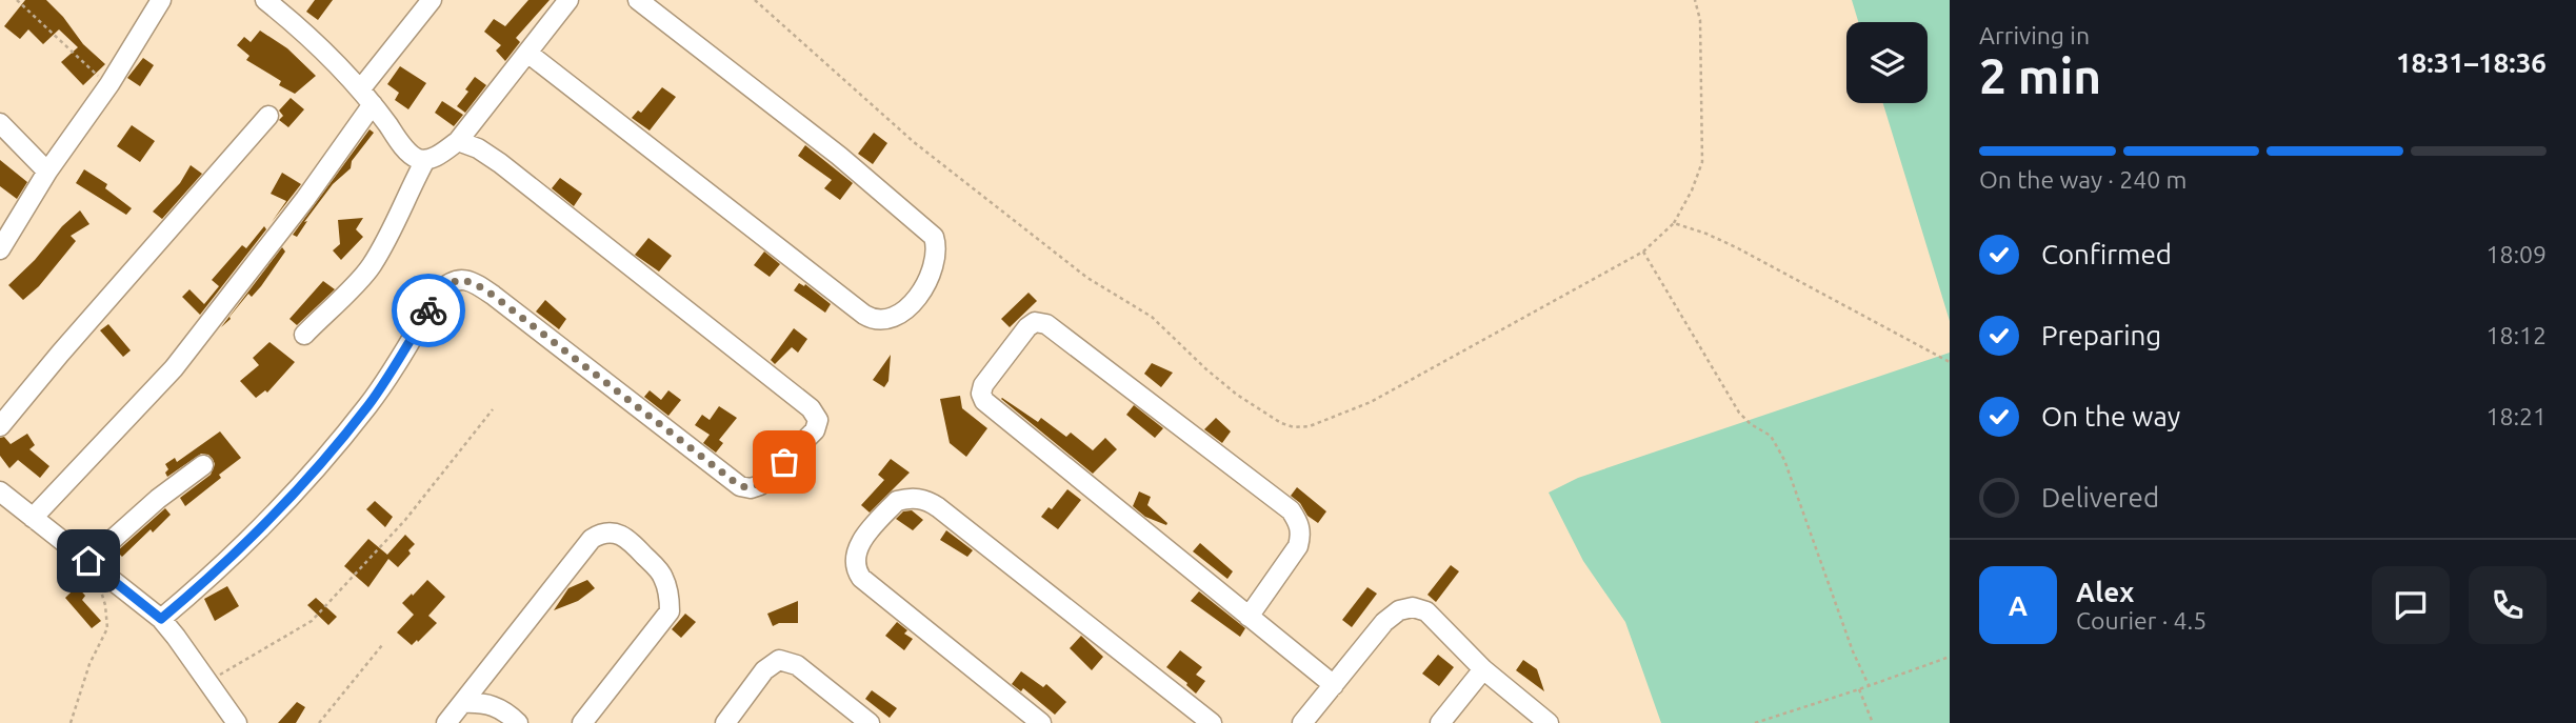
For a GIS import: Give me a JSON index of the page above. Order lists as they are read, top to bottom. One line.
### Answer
{"page":{"heading":["2 min","Arriving in","18:31–18:36"],"panel":["Alex","Courier · 4.5"],"bar":"On the way · 240 m","list":[["Confirmed","18:09"],["Preparing","18:12"],["On the way","18:21"],"Delivered"],"round":"A"}}
